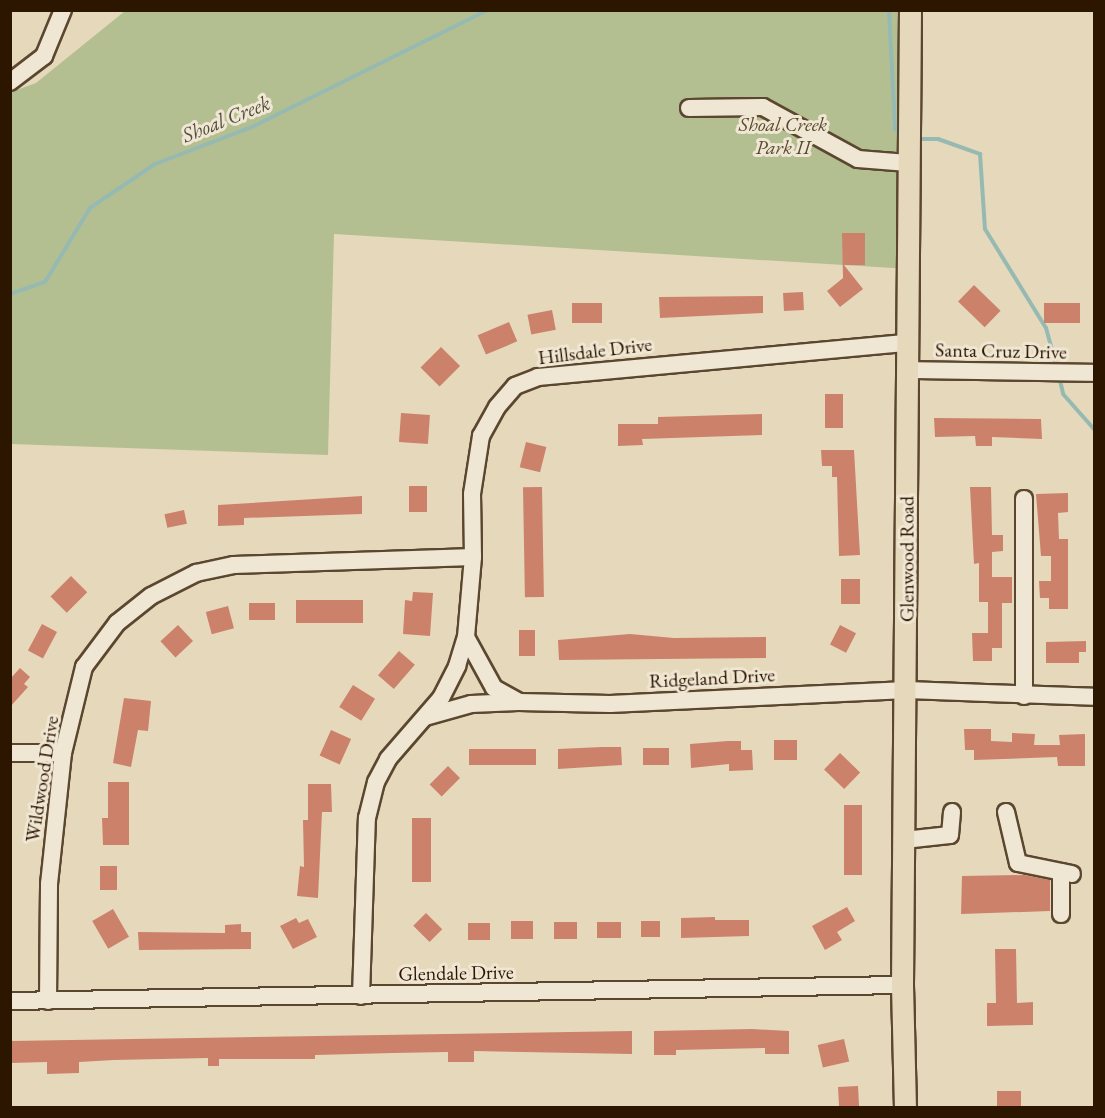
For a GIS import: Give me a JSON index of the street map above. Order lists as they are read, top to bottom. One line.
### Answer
{"streets":{"main road":["Glenwood Road"],"street":["Hillsdale Drive","Santa Cruz Drive","Ridgeland Drive","Wildwood Drive","Glendale Drive"]},"crossings":[["Hillsdale Drive","Glenwood Road"],["Hillsdale Drive","Ridgeland Drive"],["Hillsdale Drive","Wildwood Drive"],["Santa Cruz Drive","Glenwood Road"],["Glenwood Road","Ridgeland Drive"],["Glenwood Road","Glendale Drive"],["Wildwood Drive","Glendale Drive"]],"water":["Shoal Creek"],"parks":["Shoal Creek Park II"]}
